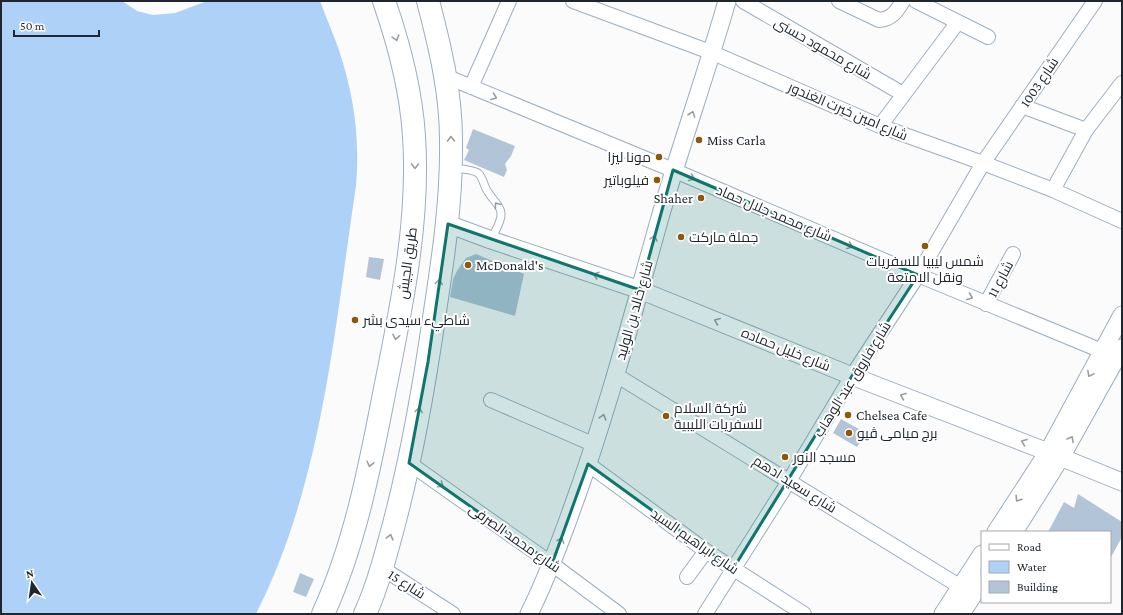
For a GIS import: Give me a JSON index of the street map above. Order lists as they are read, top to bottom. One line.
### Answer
{"streets":{"highway":["طريق الجيش"],"street":["شارع محمود حسنى","شارع 1003","شارع امين خيرت الغندور","شارع محمد جلال حماد","شارع 11","شارع خالد بن الوليد","شارع خليل حماده","شارع فاروق عبد الوهاب","شارع سعيد ادهم","شارع محمد الصرفى","شارع ابراهيم السيد","شارع 15"]},"crossings":[["شارع 1003","شارع امين خيرت الغندور"],["شارع 1003","شارع فاروق عبد الوهاب"],["شارع امين خيرت الغندور","شارع خالد بن الوليد"],["شارع امين خيرت الغندور","شارع فاروق عبد الوهاب"],["شارع محمد جلال حماد","شارع 11"],["شارع محمد جلال حماد","شارع خالد بن الوليد"],["شارع محمد جلال حماد","شارع فاروق عبد الوهاب"],["شارع خالد بن الوليد","شارع خليل حماده"],["شارع خالد بن الوليد","شارع سعيد ادهم"],["شارع خالد بن الوليد","شارع محمد الصرفى"],["شارع خالد بن الوليد","شارع ابراهيم السيد"],["شارع خليل حماده","شارع فاروق عبد الوهاب"],["شارع فاروق عبد الوهاب","شارع سعيد ادهم"],["شارع فاروق عبد الوهاب","شارع ابراهيم السيد"]],"one_way":["شارع محمد جلال حماد","شارع خالد بن الوليد","شارع خليل حماده"],"places":["Miss Carla","مونا ليزا","فيلوباتير","Shaher","جملة ماركت","شمس ليبيا للسفريات ونقل الامتعة","McDonald's","شاطيء سيدى بشر","Chelsea Cafe","شركة السلام للسفريات الليبية","برج ميامى ڤيو","مسجد النور"],"legend":["Road","Water","Building"],"scale_bar":"50 m","north":"top"}
